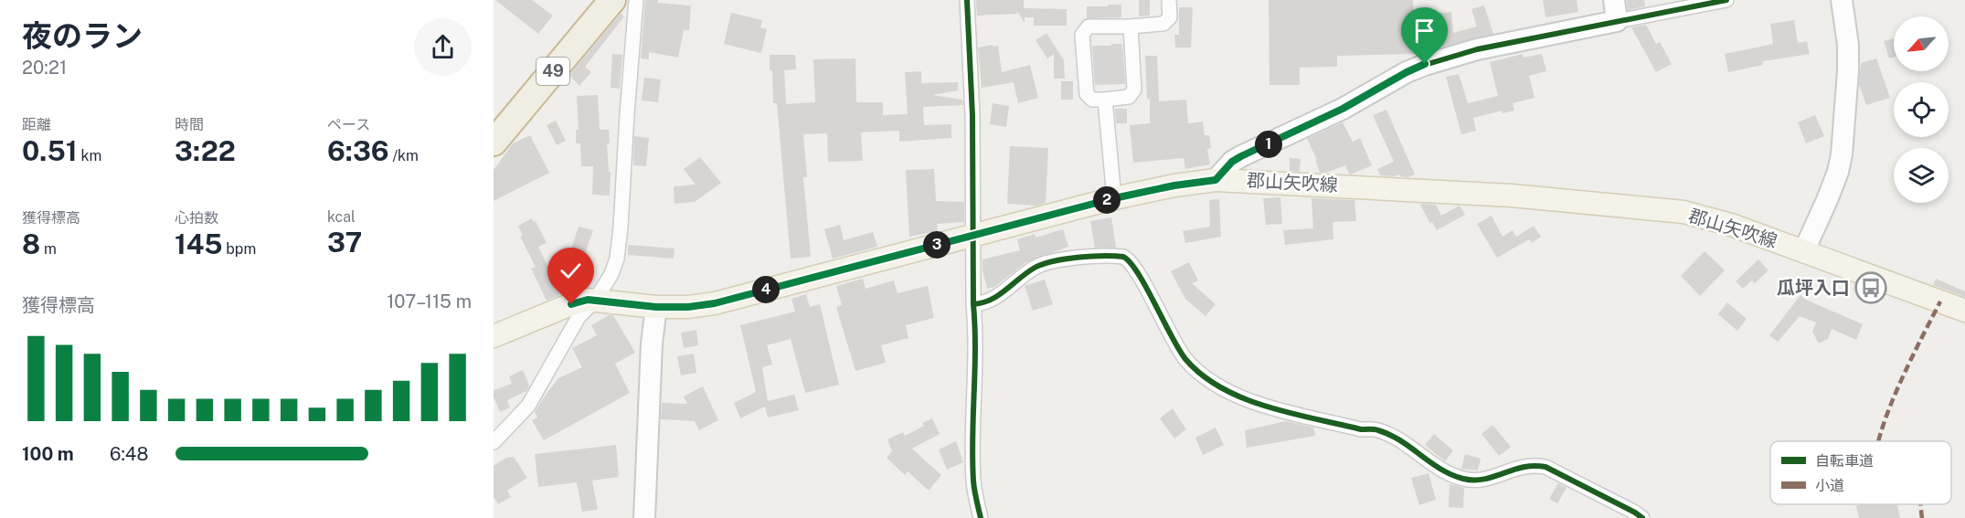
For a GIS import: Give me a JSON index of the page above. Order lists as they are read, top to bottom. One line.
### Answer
{"streets":{"highway":["49"],"main road":["郡山矢吹線"]},"places":{"bus stop":["瓜坪入口"]},"legend":["自転車道","小道"],"north":"bottom left","page":{"heading":["夜のラン","20:21"],"stats":[["距離","0.51 km"],["時間","3:22"],["ペース","6:36 /km"],["獲得標高","8 m"],["心拍数","145 bpm"],["kcal","37"]],"pins":["1","2","3","4"],"chart":["獲得標高","107–115 m"],"list":[{"name":"100 m","note":"6:48"}]}}
